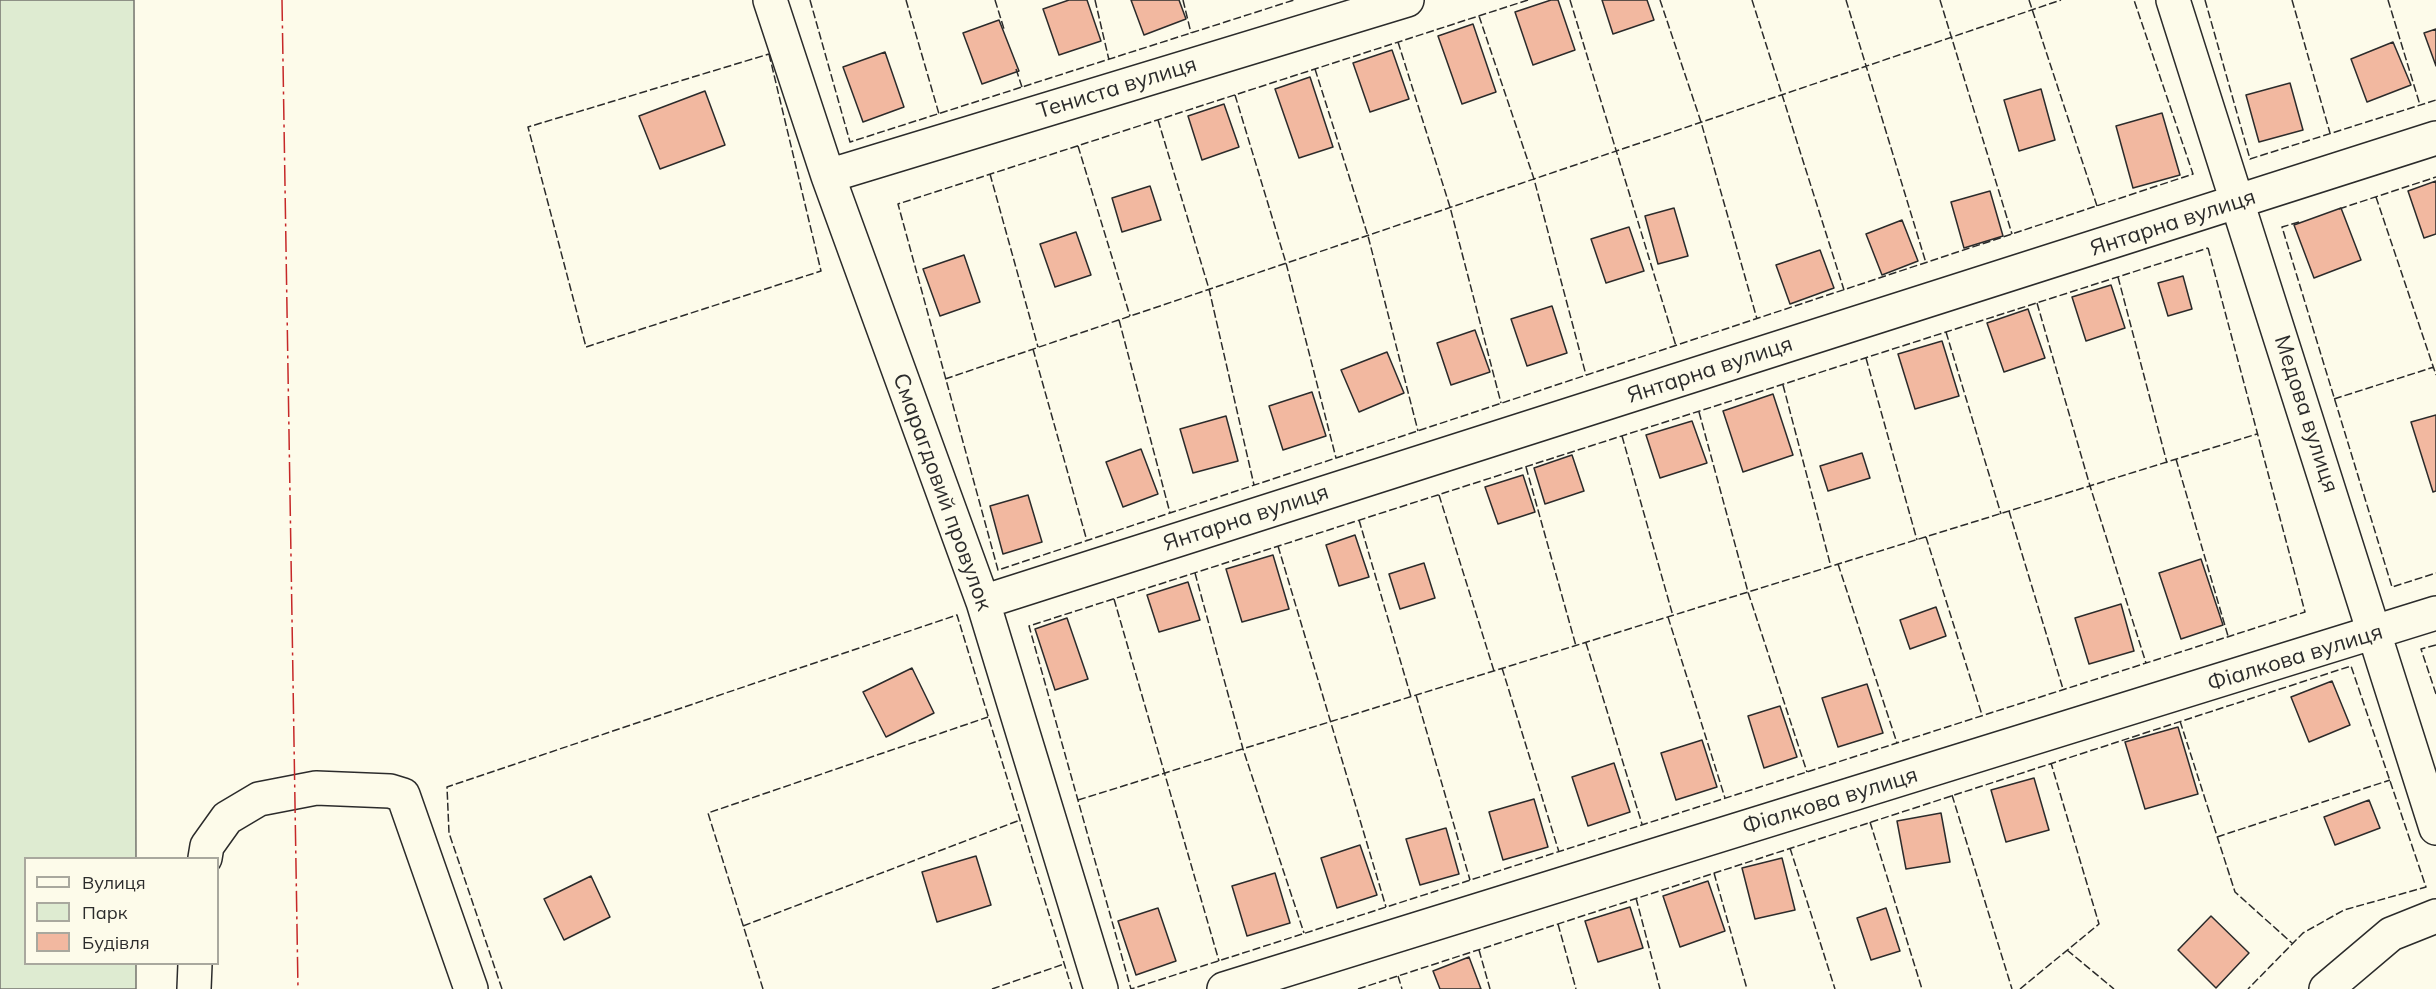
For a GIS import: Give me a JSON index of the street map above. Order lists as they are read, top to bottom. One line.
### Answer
{"streets":{"street":["Тениста вулиця","Янтарна вулиця","Медова вулиця","Смарагдовий провулок","Фіалкова вулиця"]},"crossings":[["Тениста вулиця","Смарагдовий провулок"],["Янтарна вулиця","Медова вулиця"],["Янтарна вулиця","Смарагдовий провулок"],["Медова вулиця","Фіалкова вулиця"]],"legend":["Вулиця","Парк","Будівля"]}
